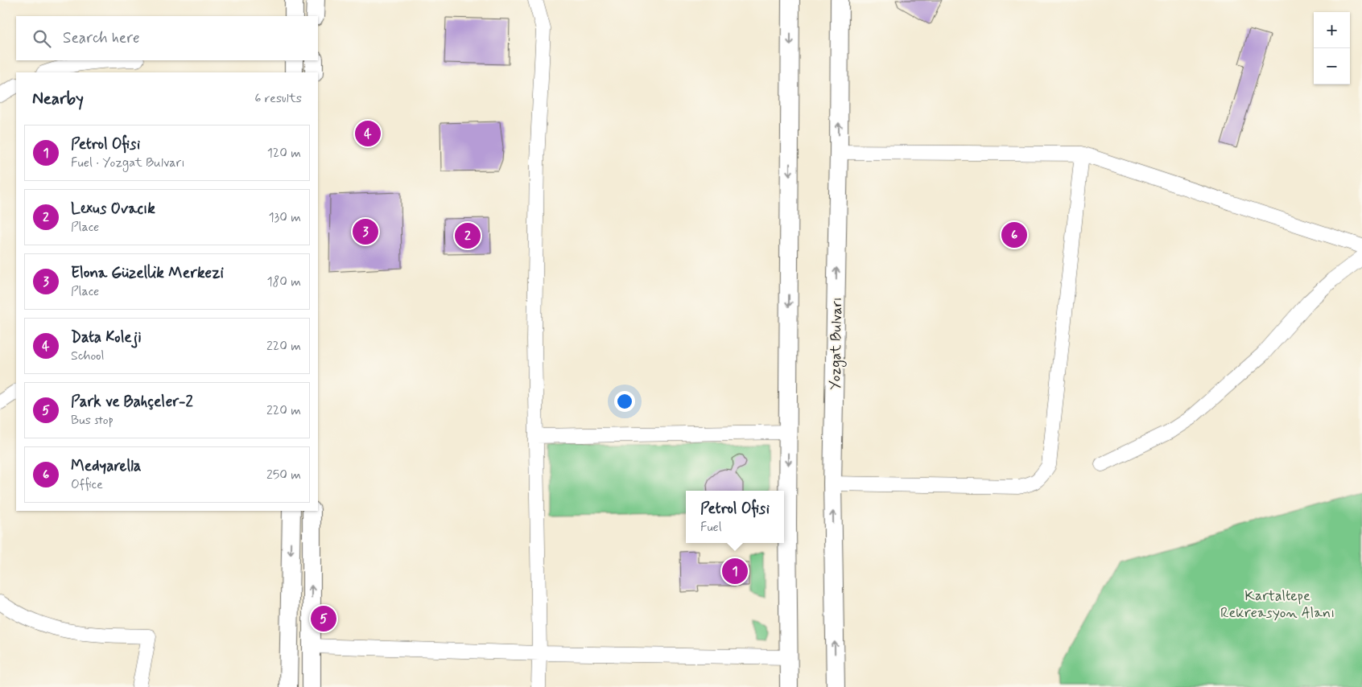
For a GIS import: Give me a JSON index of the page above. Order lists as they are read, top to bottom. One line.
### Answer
{"streets":{"main road":["Yozgat Bulvarı"]},"parks":["Kartaltepe Rekreasyon Alanı"],"page":{"map_buttons":["+","−"],"search":"Search here","heading":["Nearby","6 results"],"pins":["4","3","6","2","1","5"],"list":[{"mark":"1","name":"Petrol Ofisi","note":"Fuel · Yozgat Bulvarı","value":"120 m"},{"mark":"2","name":"Lexus Ovacık","note":"Place","value":"130 m"},{"mark":"3","name":"Elona Güzellik Merkezi","note":"Place","value":"180 m"},{"mark":"4","name":"Data Koleji","note":"School","value":"220 m"},{"mark":"5","name":"Park ve Bahçeler-2","note":"Bus stop","value":"220 m"},{"mark":"6","name":"Medyarella","note":"Office","value":"250 m"}],"popup":["Petrol Ofisi","Fuel"]}}
